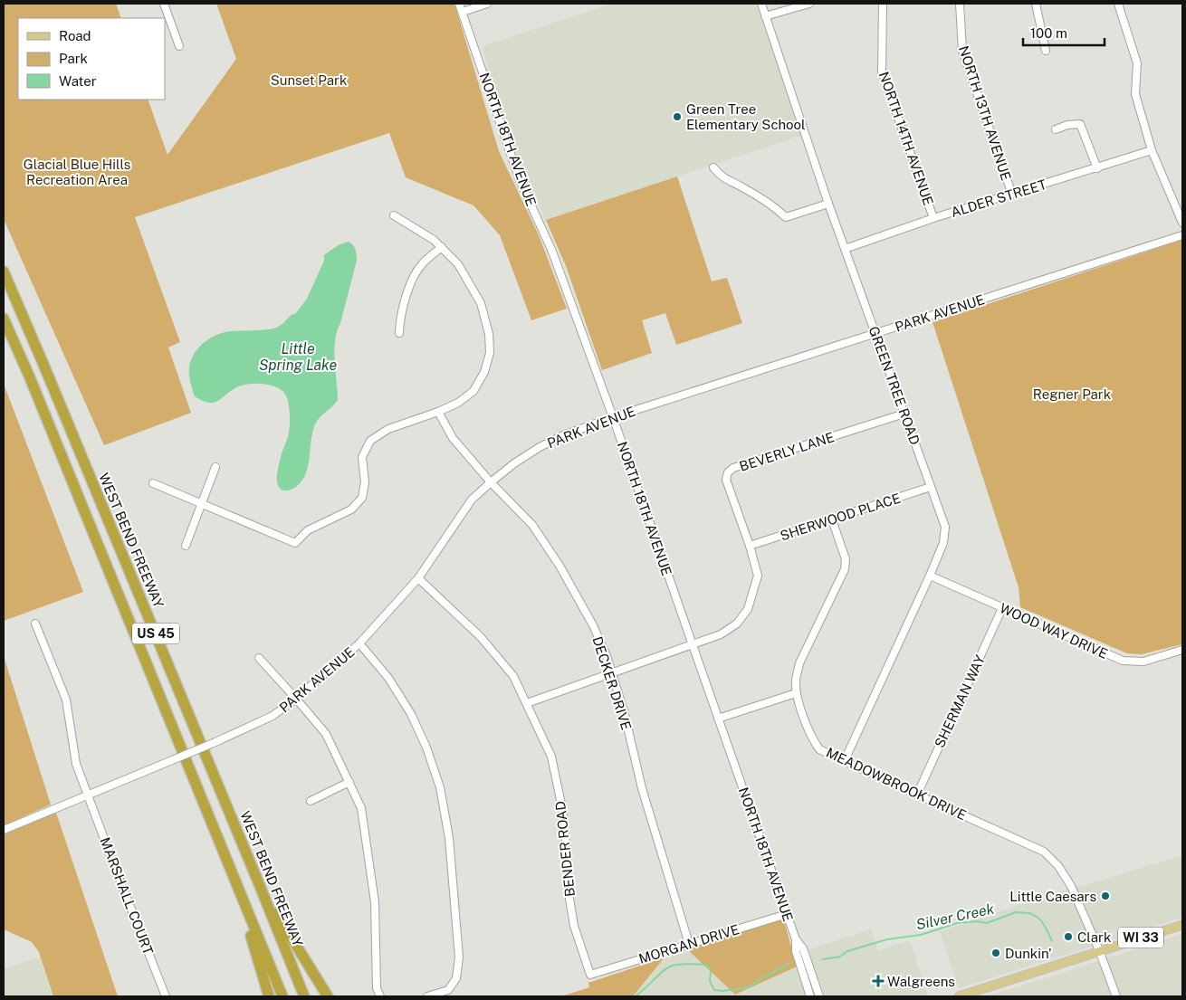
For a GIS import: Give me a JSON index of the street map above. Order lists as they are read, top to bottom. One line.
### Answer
{"streets":{"highway":["WEST BEND FREEWAY","US 45"],"main road":["WI 33"],"street":["NORTH 13TH AVENUE","NORTH 14TH AVENUE","NORTH 18TH AVENUE","ALDER STREET","PARK AVENUE","GREEN TREE ROAD","BEVERLY LANE","SHERWOOD PLACE","WOOD WAY DRIVE","DECKER DRIVE","SHERMAN WAY","MEADOWBROOK DRIVE","BENDER ROAD","MARSHALL COURT","MORGAN DRIVE"]},"crossings":[["NORTH 13TH AVENUE","ALDER STREET"],["NORTH 14TH AVENUE","ALDER STREET"],["NORTH 18TH AVENUE","PARK AVENUE"],["NORTH 18TH AVENUE","BEVERLY LANE"],["NORTH 18TH AVENUE","MORGAN DRIVE"],["ALDER STREET","GREEN TREE ROAD"],["PARK AVENUE","GREEN TREE ROAD"],["PARK AVENUE","DECKER DRIVE"],["PARK AVENUE","BENDER ROAD"],["PARK AVENUE","MARSHALL COURT"],["GREEN TREE ROAD","BEVERLY LANE"],["GREEN TREE ROAD","SHERWOOD PLACE"],["GREEN TREE ROAD","WOOD WAY DRIVE"],["GREEN TREE ROAD","MEADOWBROOK DRIVE"],["BEVERLY LANE","SHERWOOD PLACE"],["BEVERLY LANE","DECKER DRIVE"],["BEVERLY LANE","BENDER ROAD"],["SHERWOOD PLACE","MEADOWBROOK DRIVE"],["WOOD WAY DRIVE","SHERMAN WAY"],["DECKER DRIVE","MORGAN DRIVE"],["SHERMAN WAY","MEADOWBROOK DRIVE"],["MEADOWBROOK DRIVE","WI 33"],["BENDER ROAD","MORGAN DRIVE"]],"water":["Little Spring Lake","Silver Creek"],"parks":["Sunset Park","Glacial Blue Hills Recreation Area","Regner Park"],"places":{"other":["Green Tree Elementary School","Little Caesars","Clark","Dunkin'"],"health":["Walgreens"]},"legend":["Road","Park","Water"],"scale_bar":"100 m"}
